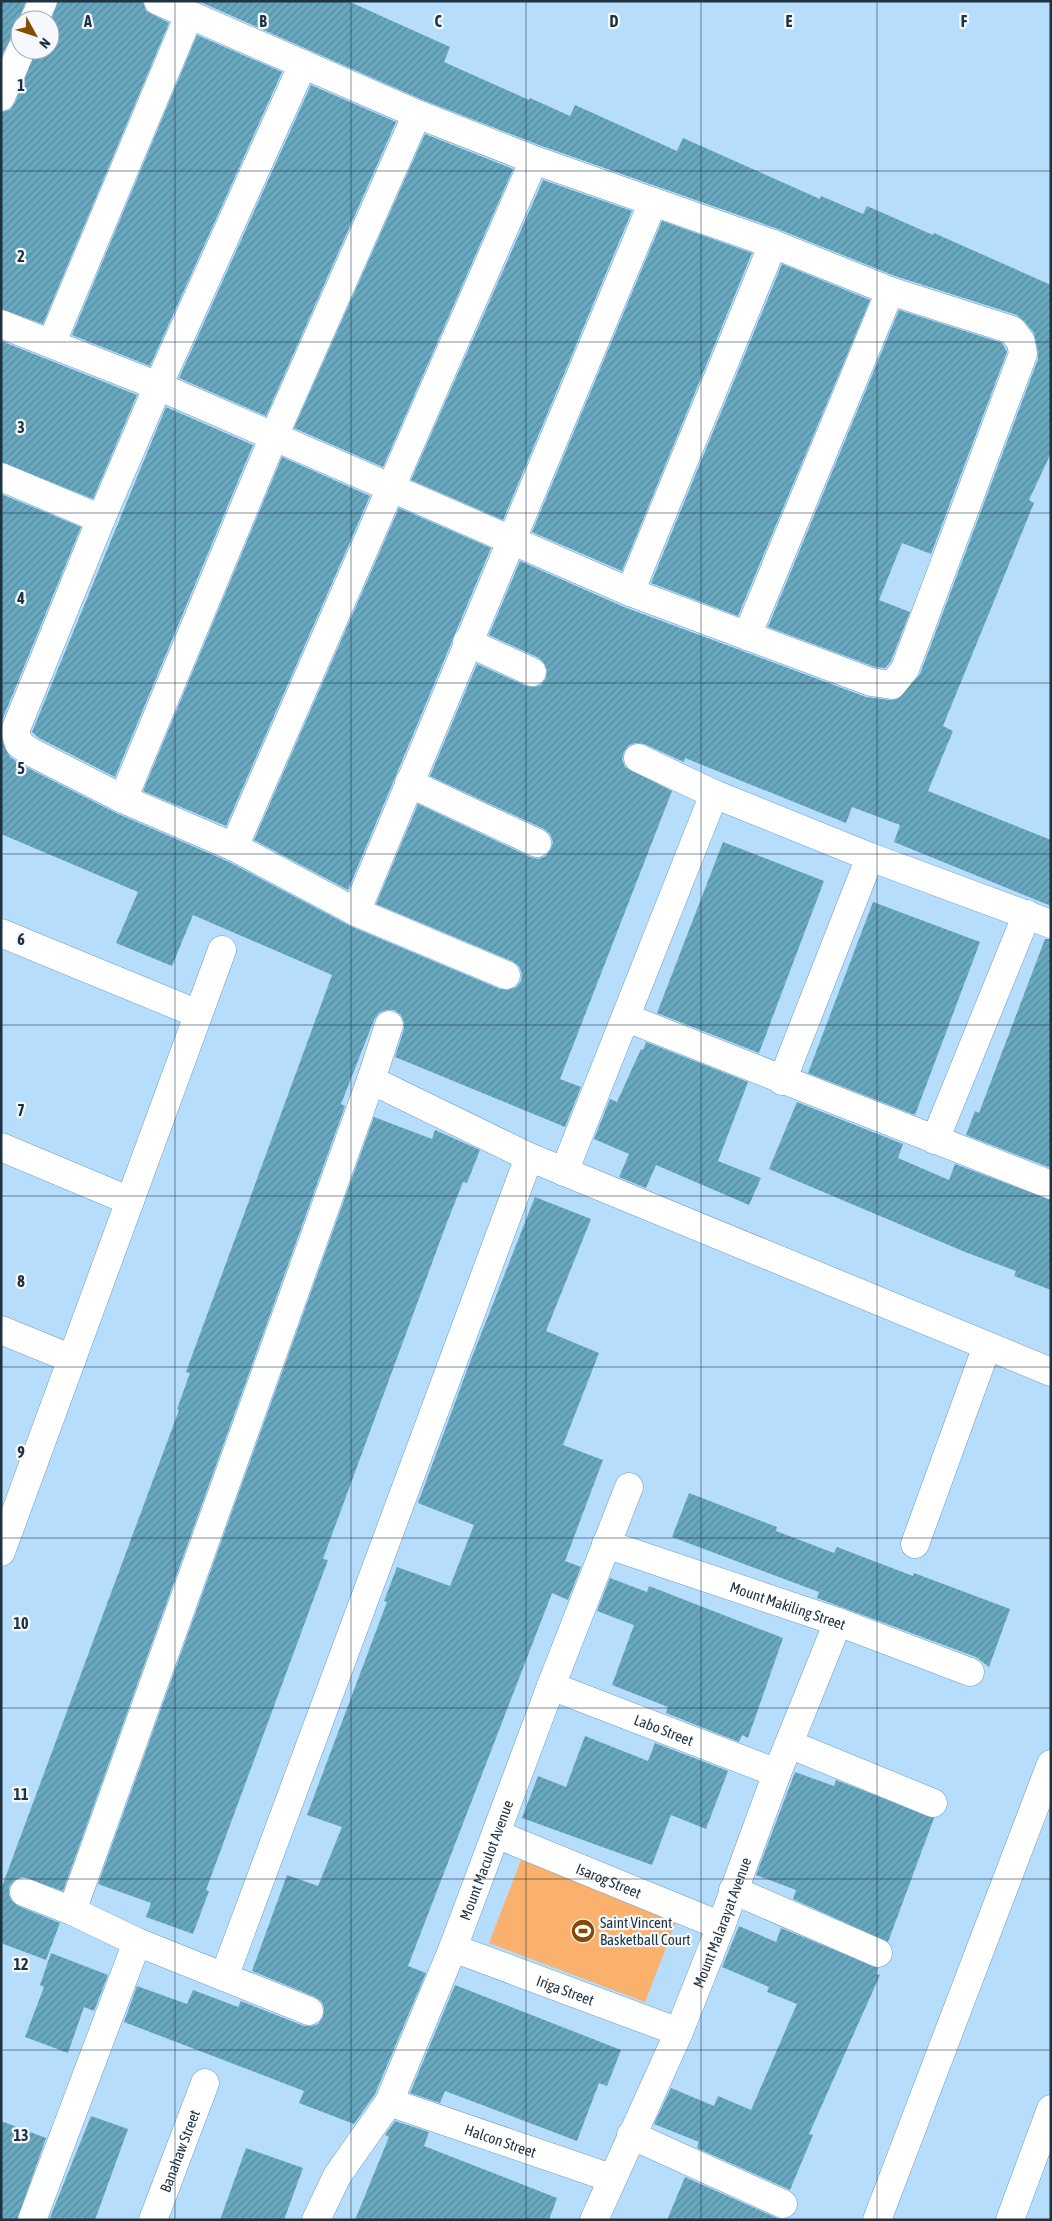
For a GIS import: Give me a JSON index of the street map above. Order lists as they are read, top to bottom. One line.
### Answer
{"streets":{"street":["Mount Makiling Street","Labo Street","Mount Maculot Avenue","Isarog Street","Mount Malarayat Avenue","Iriga Street","Halcon Street","Banahaw Street"]},"crossings":[["Mount Makiling Street","Mount Maculot Avenue"],["Mount Makiling Street","Mount Malarayat Avenue"],["Labo Street","Mount Maculot Avenue"],["Labo Street","Mount Malarayat Avenue"],["Mount Maculot Avenue","Isarog Street"],["Mount Maculot Avenue","Iriga Street"],["Mount Maculot Avenue","Halcon Street"],["Isarog Street","Mount Malarayat Avenue"],["Mount Malarayat Avenue","Iriga Street"],["Mount Malarayat Avenue","Halcon Street"]],"places":{"sports":["Saint Vincent Basketball Court"]},"north":"bottom right","grid":{"columns":["A","B","C","D","E","F"],"rows":["1","2","3","4","5","6","7","8","9","10","11","12","13"]}}
